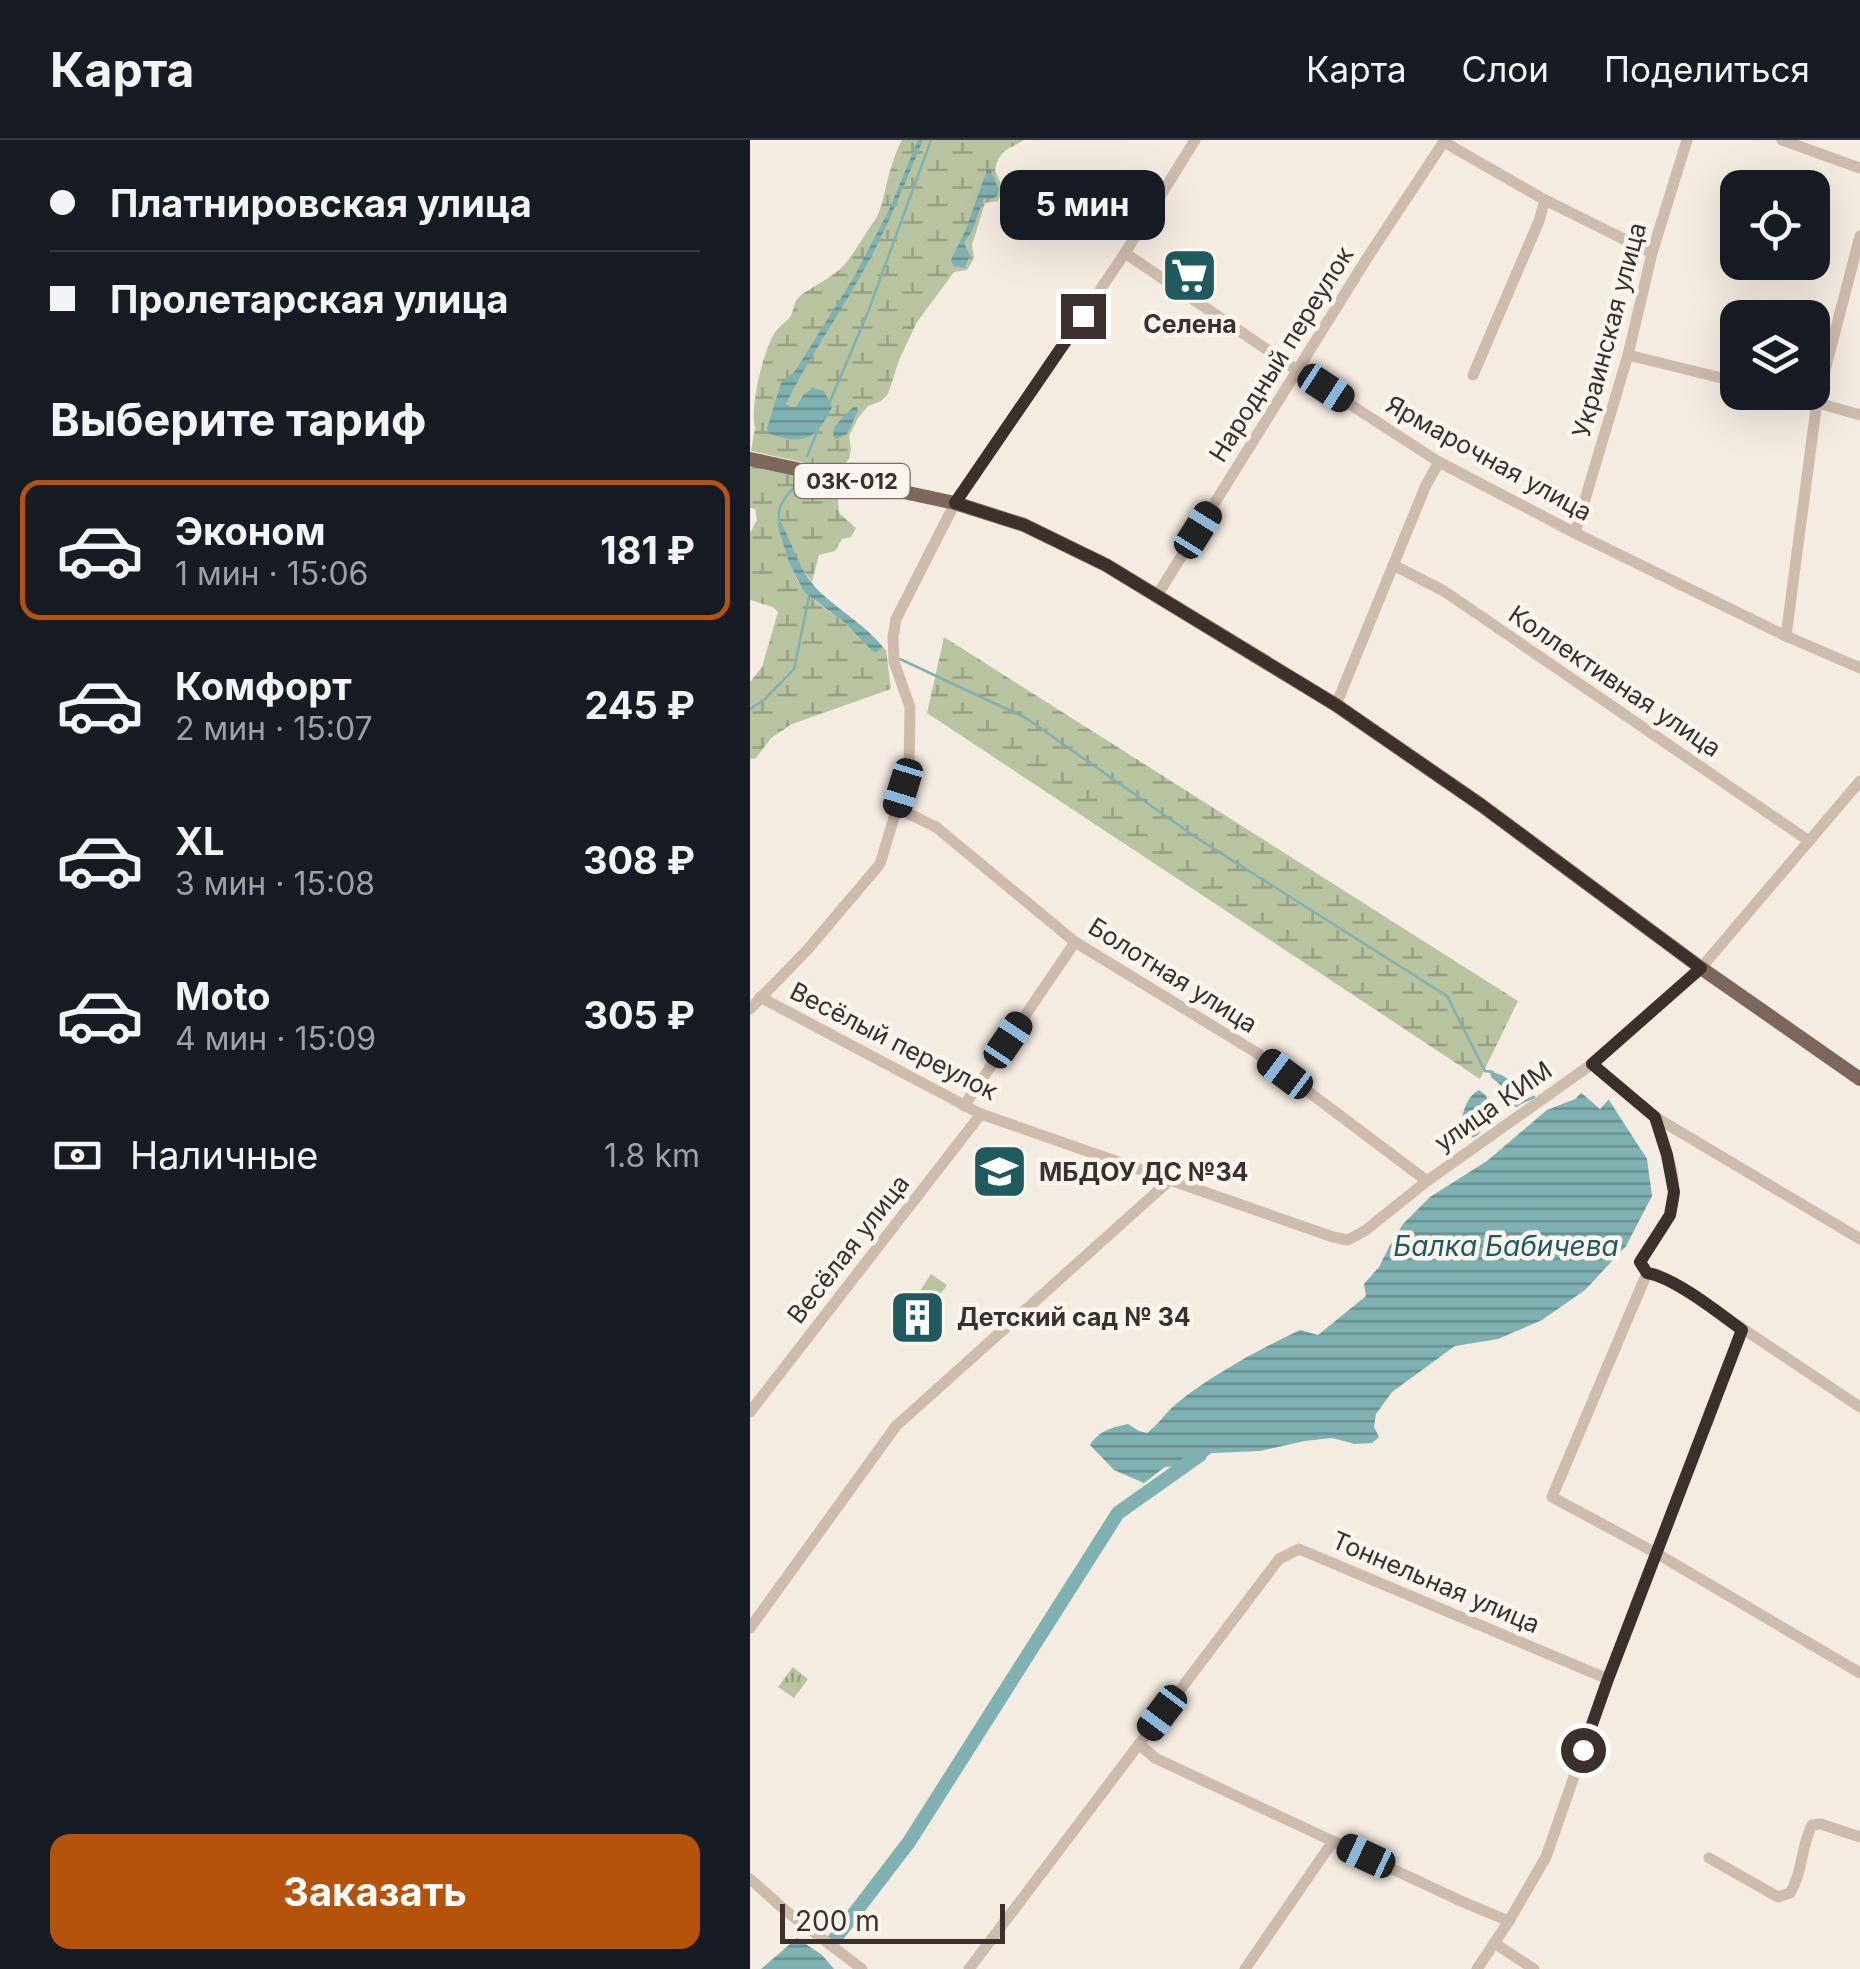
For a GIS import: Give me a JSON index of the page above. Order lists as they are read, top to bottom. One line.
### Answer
{"streets":{"main road":["03К-012"],"street":["Украинская улица","Народный переулок","Ярмарочная улица","Коллективная улица","Болотная улица","Весёлый переулок","улица КИМ","Весёлая улица","Тоннельная улица"]},"crossings":[["Украинская улица","Ярмарочная улица"],["Народный переулок","Ярмарочная улица"],["Народный переулок","03К-012"],["03К-012","улица КИМ"],["Коллективная улица","улица КИМ"],["Болотная улица","улица КИМ"],["Весёлый переулок","улица КИМ"],["Весёлый переулок","Весёлая улица"]],"water":["Балка Бабичева"],"places":{"supermarket":["Селена"],"school or university":["МБДОУ ДС №34"],"building":["Детский сад № 34"]},"scale_bar":"200 m","page":{"header":"Карта","nav":["Карта","Слои","Поделиться"],"banner":["Платнировская улица","Пролетарская улица"],"bubble":"5 мин","heading":"Выберите тариф","list":[{"name":"Эконом","note":"1 мин · 15:06","value":"181 ₽"},{"name":"Комфорт","note":"2 мин · 15:07","value":"245 ₽"},{"name":"XL","note":"3 мин · 15:08","value":"308 ₽"},{"name":"Moto","note":"4 мин · 15:09","value":"305 ₽"}],"pay":["Наличные","1.8 km"],"buttons":"Заказать","scale":"200 m"}}
